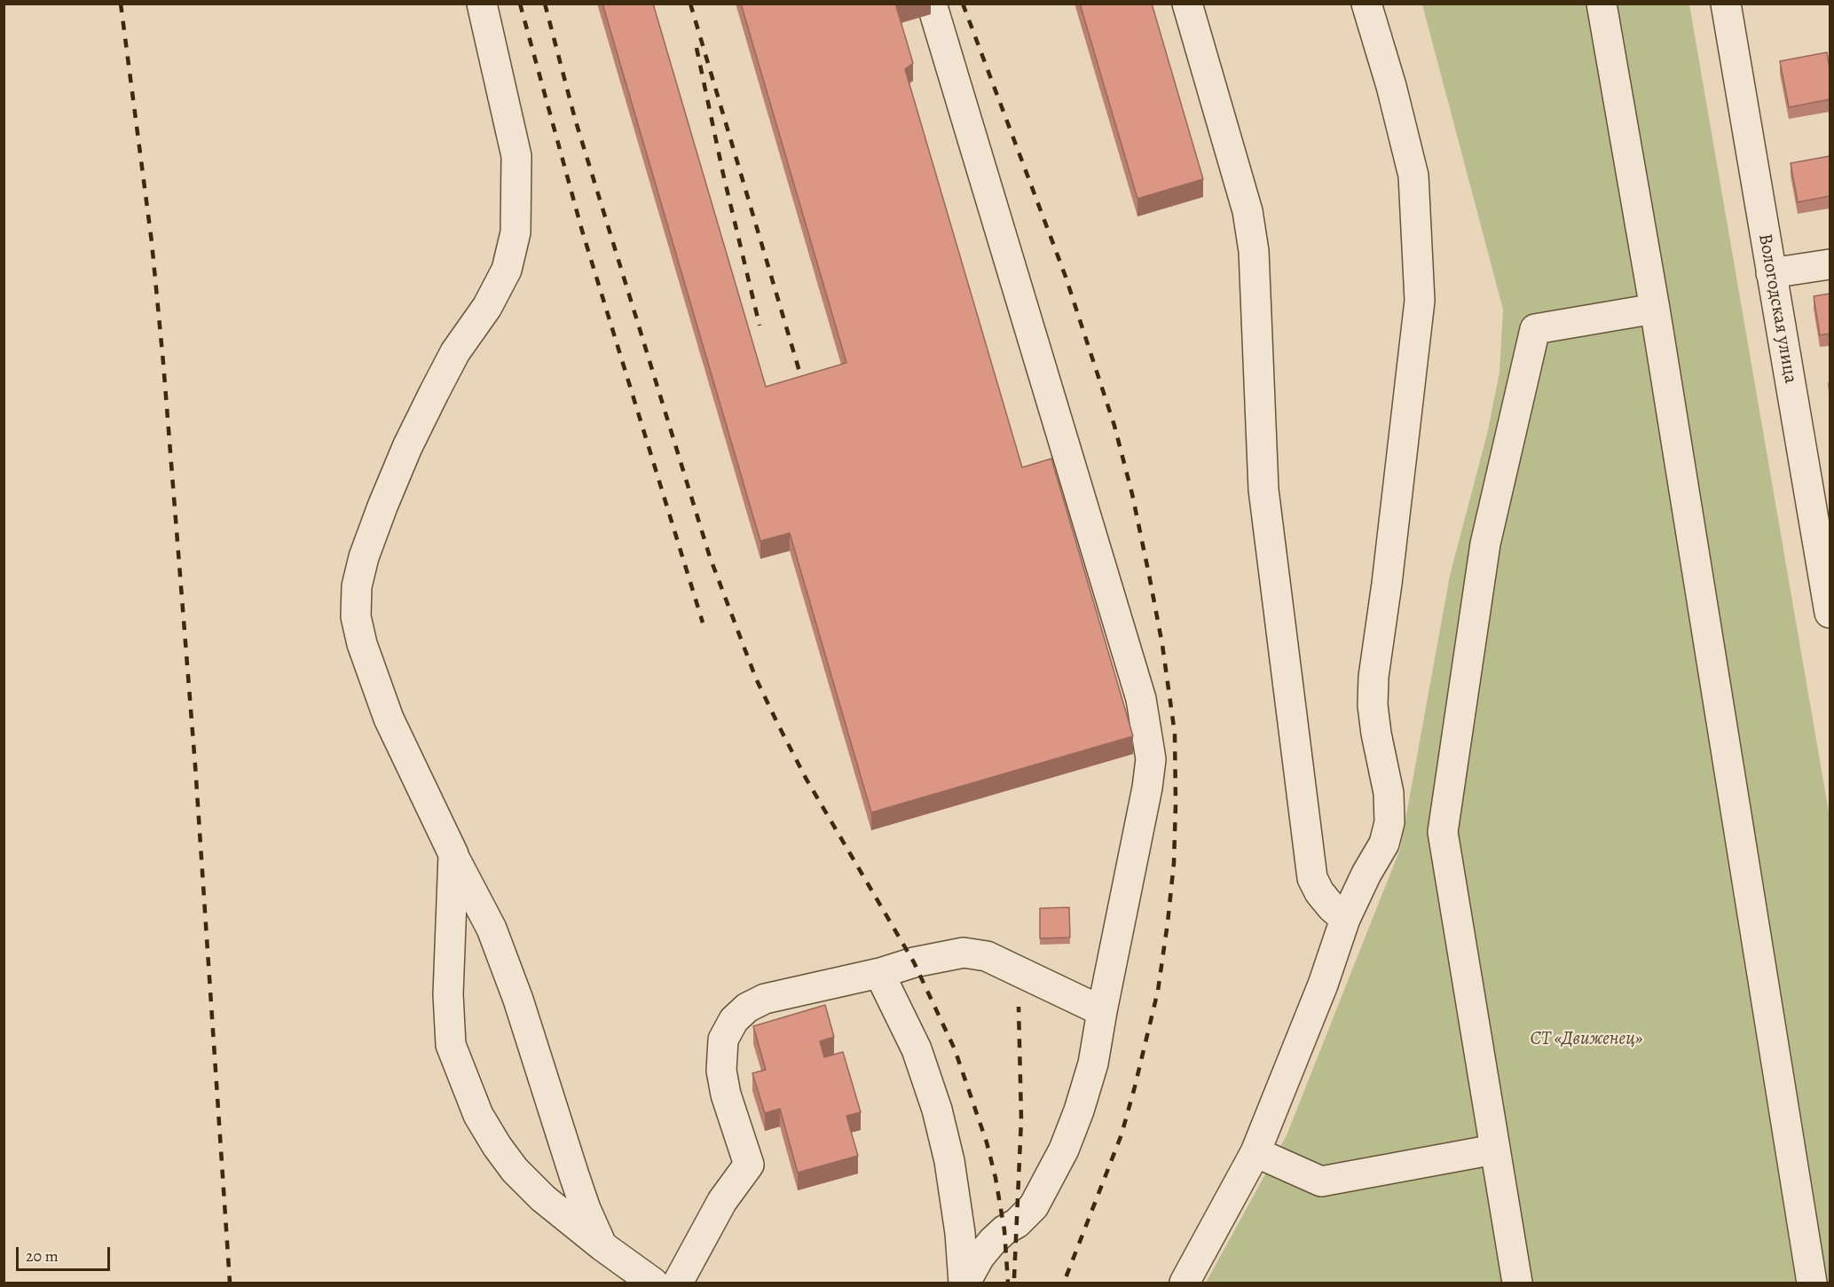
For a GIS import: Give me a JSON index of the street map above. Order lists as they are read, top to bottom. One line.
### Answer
{"streets":{"street":["Вологодская улица"]},"parks":["СТ «Движенец»"],"scale_bar":"20 m"}
